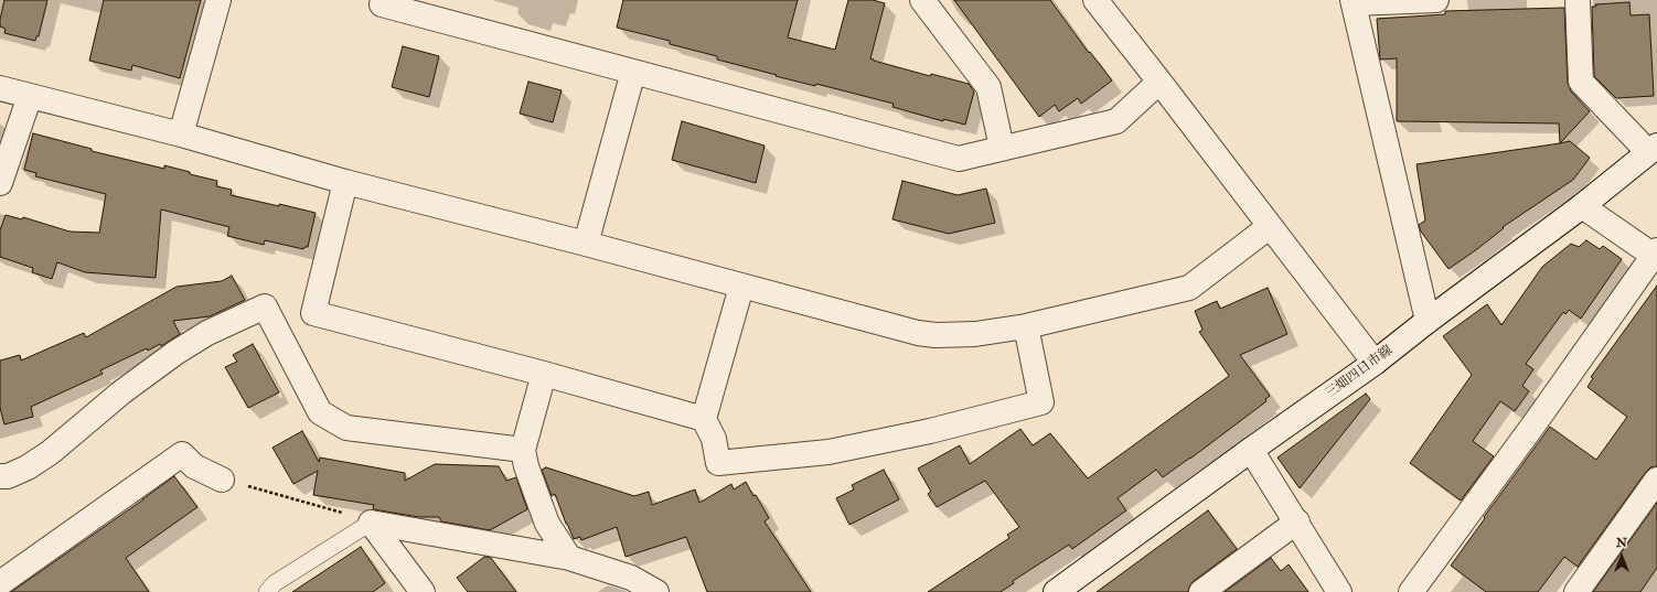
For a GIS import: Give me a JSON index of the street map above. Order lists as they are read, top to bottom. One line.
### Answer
{"streets":{"street":["三畑四日市線"]},"north":"top"}
